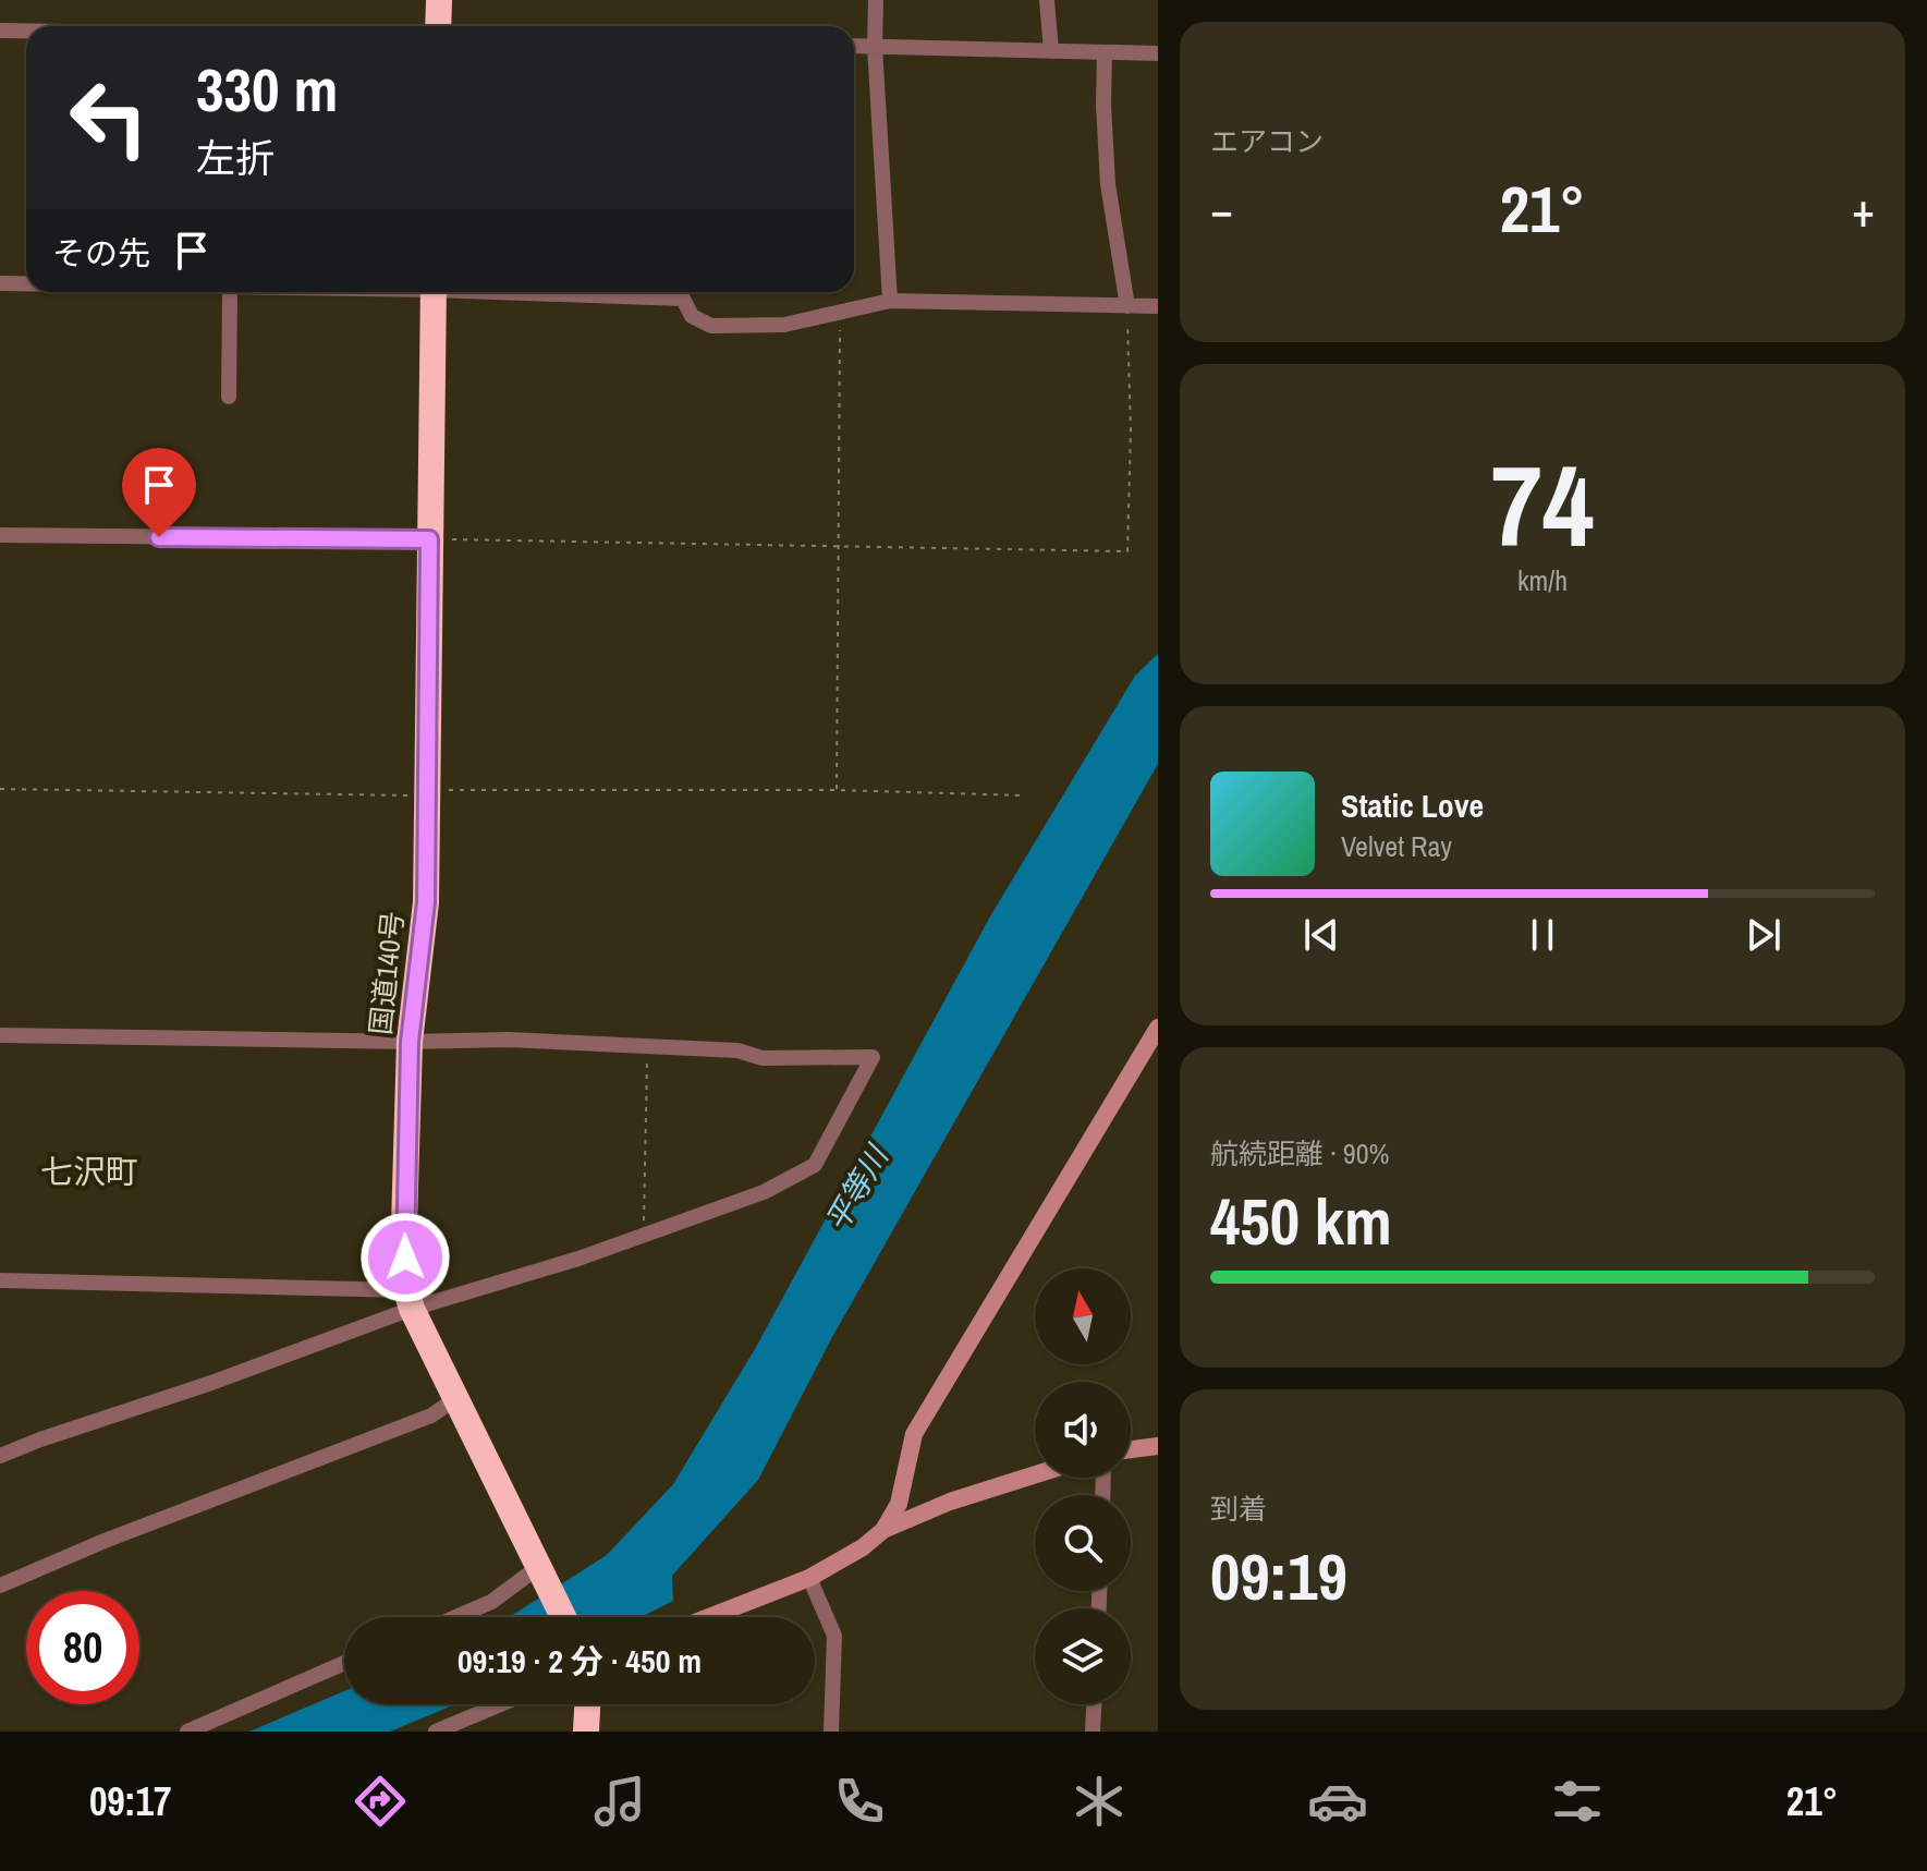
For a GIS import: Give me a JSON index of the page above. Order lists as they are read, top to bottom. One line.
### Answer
{"streets":{"highway":["国道140号"]},"districts":["七沢町"],"water":["平等川"],"north":"top","page":{"tile":["エアコン",["74","km/h"],["航続距離 · 90%","450 km"],["到着","09:19"]],"turn":["330 m","左折"],"heat":["−","21°","+"],"then":"その先","song":["Static Love","Velvet Ray"],"limit":"80","trip":"09:19 · 2 分 · 450 m","tabs":["09:17","21°"]}}
